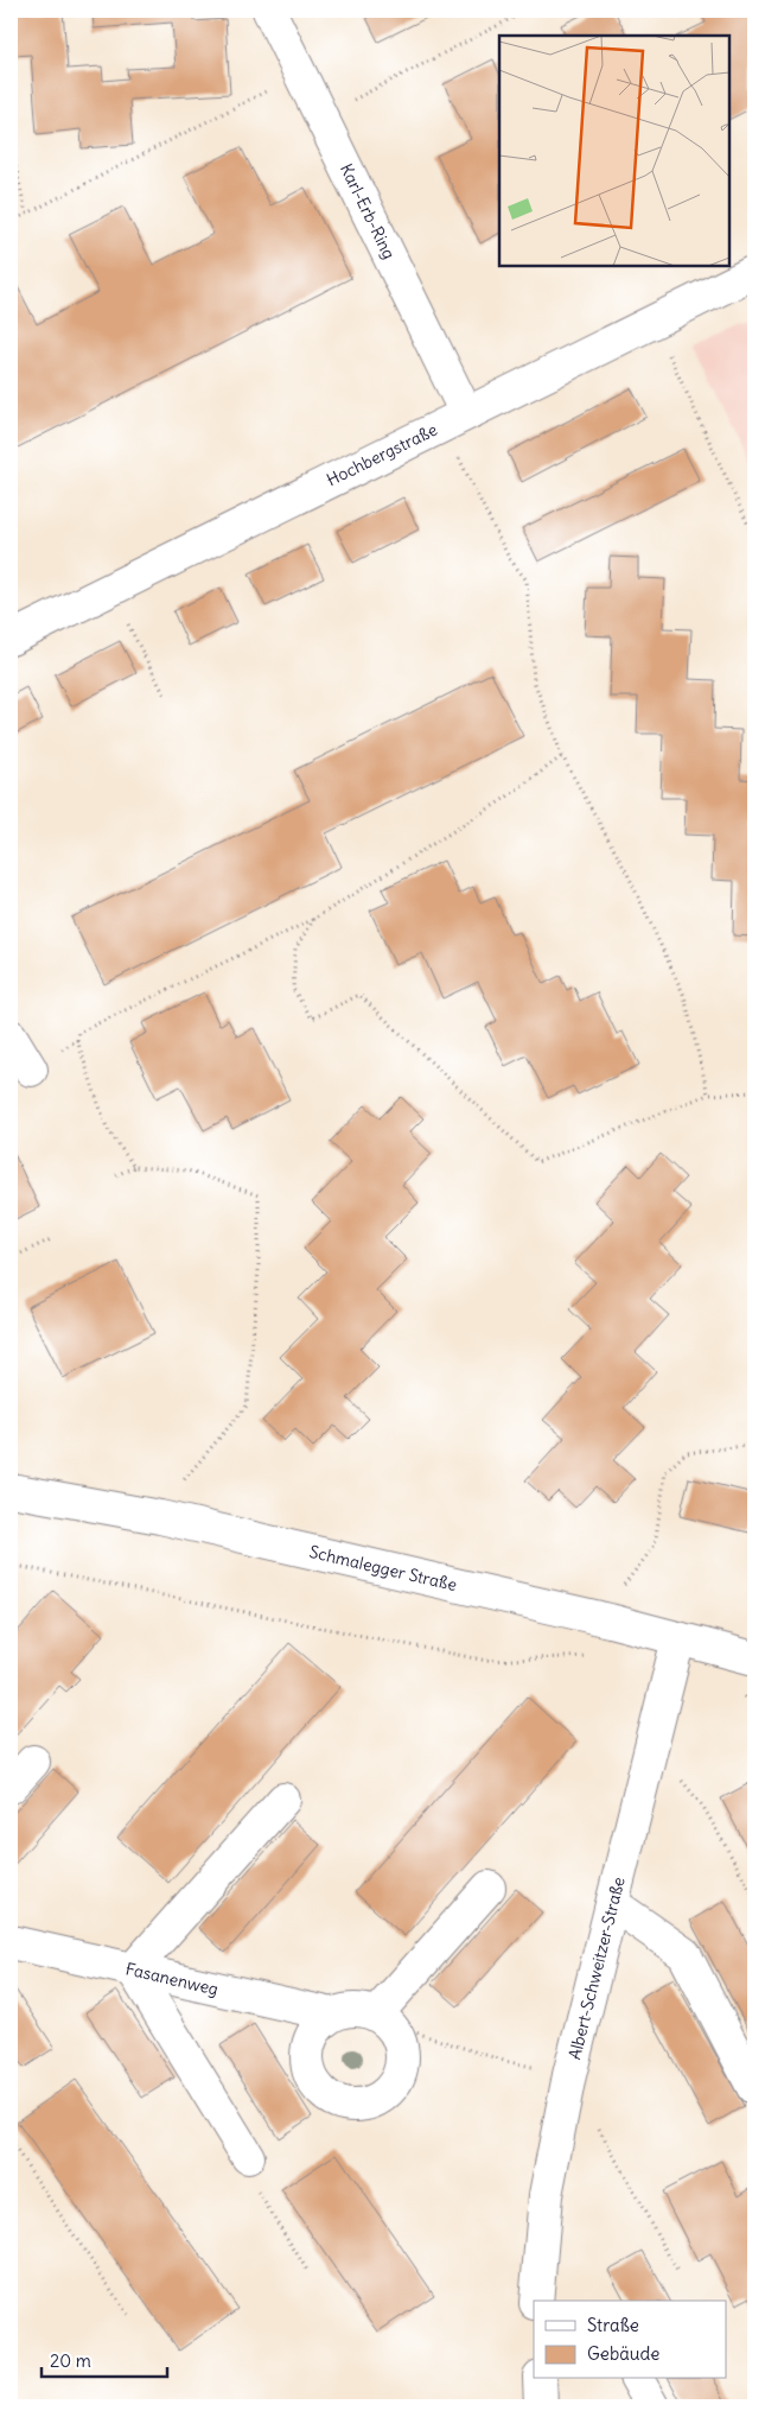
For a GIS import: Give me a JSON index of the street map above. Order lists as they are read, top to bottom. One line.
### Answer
{"streets":{"street":["Karl-Erb-Ring","Hochbergstraße","Schmalegger Straße","Albert-Schweitzer-Straße","Fasanenweg"]},"crossings":[["Karl-Erb-Ring","Hochbergstraße"],["Schmalegger Straße","Albert-Schweitzer-Straße"]],"legend":["Straße","Gebäude"],"scale_bar":"20 m"}
